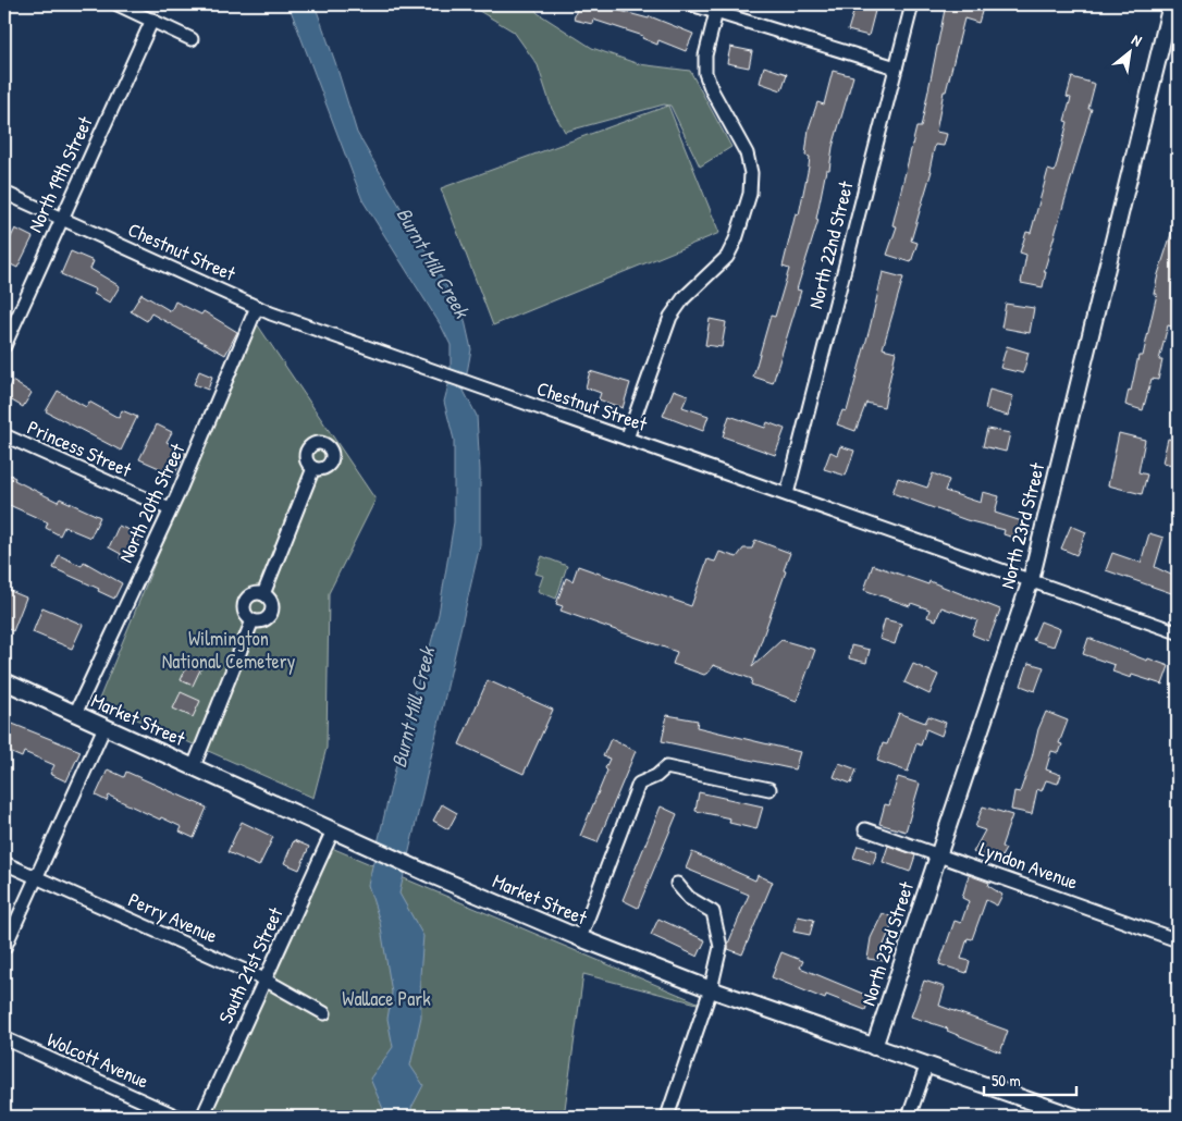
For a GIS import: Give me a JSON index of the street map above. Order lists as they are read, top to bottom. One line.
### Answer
{"streets":{"main road":["North 23rd Street","Market Street"],"street":["North 19th Street","North 22nd Street","Chestnut Street","Princess Street","North 20th Street","Lyndon Avenue","Perry Avenue","South 21st Street","Wolcott Avenue"]},"crossings":[["North 19th Street","Chestnut Street"],["North 22nd Street","Chestnut Street"],["Chestnut Street","North 20th Street"],["Chestnut Street","North 23rd Street"],["Princess Street","North 20th Street"],["North 20th Street","Market Street"],["North 23rd Street","Market Street"],["North 23rd Street","Lyndon Avenue"],["Market Street","South 21st Street"],["Perry Avenue","South 21st Street"]],"water":["Burnt Mill Creek"],"parks":["Wilmington National Cemetery","Wallace Park"],"scale_bar":"50 m","north":"top right"}
